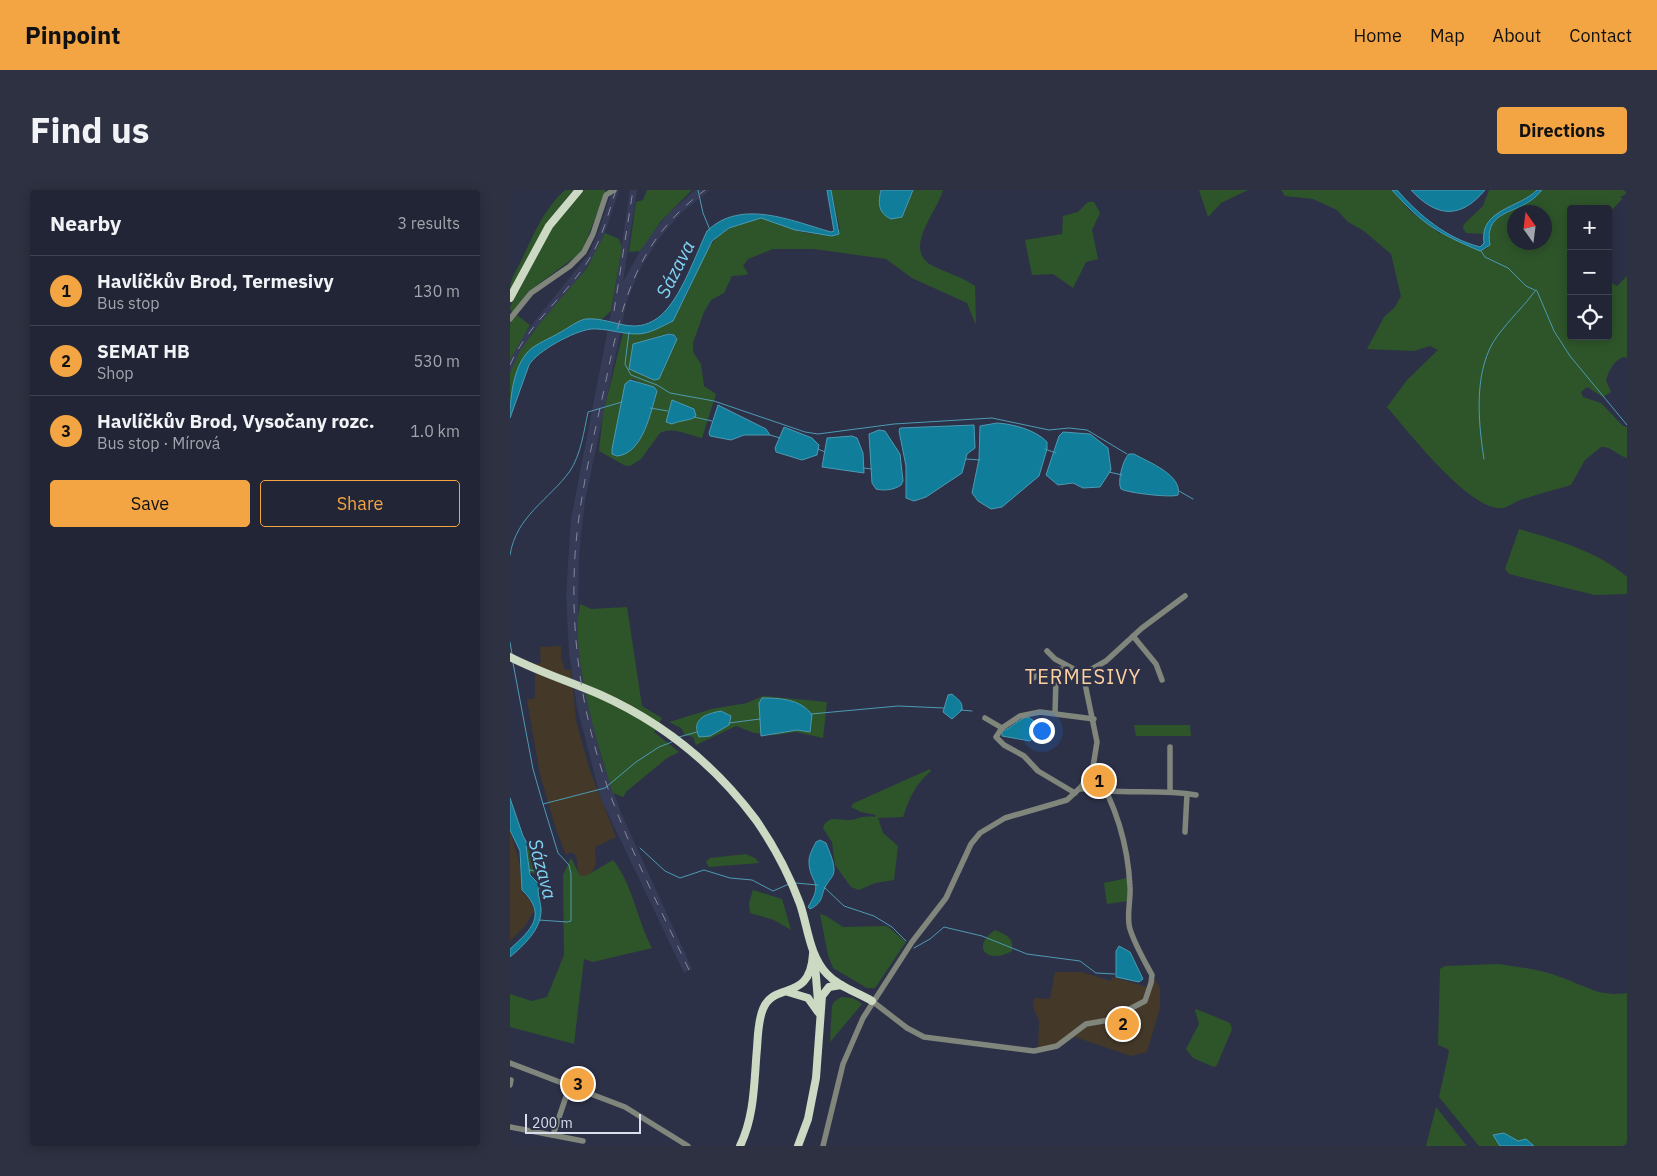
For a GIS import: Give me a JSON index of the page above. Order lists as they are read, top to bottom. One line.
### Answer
{"districts":["TERMESIVY"],"water":["Sázava"],"scale_bar":"200 m","north":"top","page":{"header":"Pinpoint","nav":["Home","Map","About","Contact"],"title":"Find us","buttons":["Directions",["Save","Share"]],"heading":["Nearby","3 results"],"map_buttons":["+","−"],"list":[{"mark":"1","name":"Havlíčkův Brod, Termesivy","note":"Bus stop","value":"130 m"},{"mark":"2","name":"SEMAT HB","note":"Shop","value":"530 m"},{"mark":"3","name":"Havlíčkův Brod, Vysočany rozc.","note":"Bus stop · Mírová","value":"1.0 km"}],"pins":["1","2","3"],"scale":"200 m"}}
